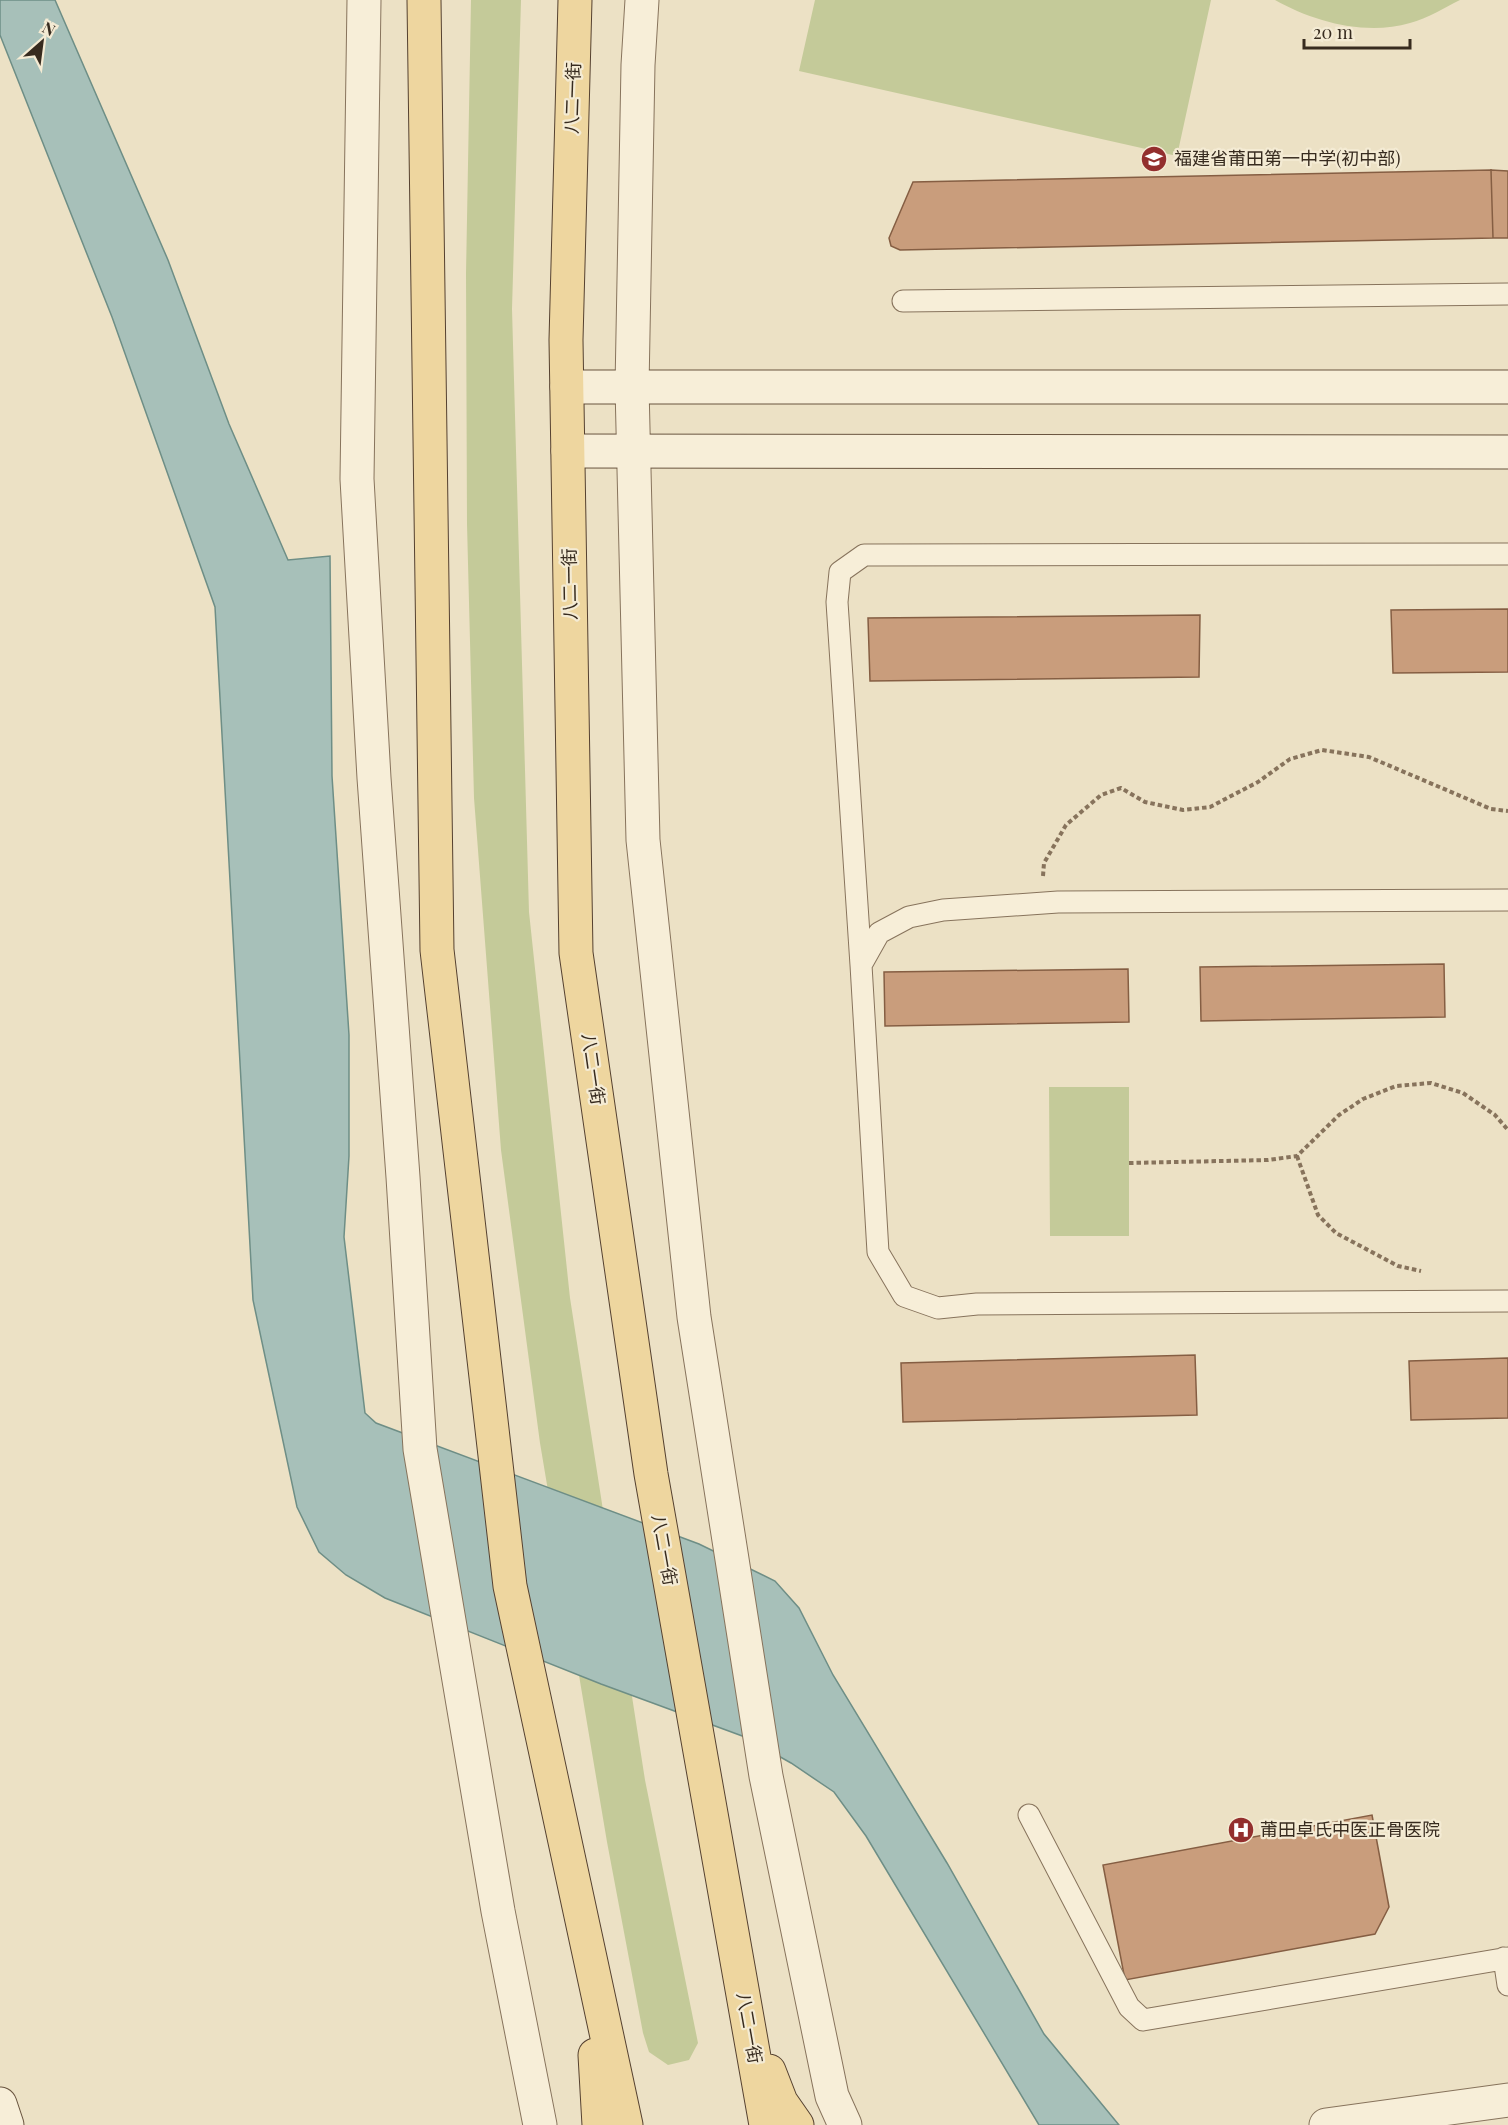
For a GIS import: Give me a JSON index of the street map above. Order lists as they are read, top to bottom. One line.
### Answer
{"streets":{"main road":["八二一街"]},"places":{"school or university":["福建省莆田第一中学(初中部)"],"hospital":["莆田卓氏中医正骨医院"]},"scale_bar":"20 m","north":"top right"}
